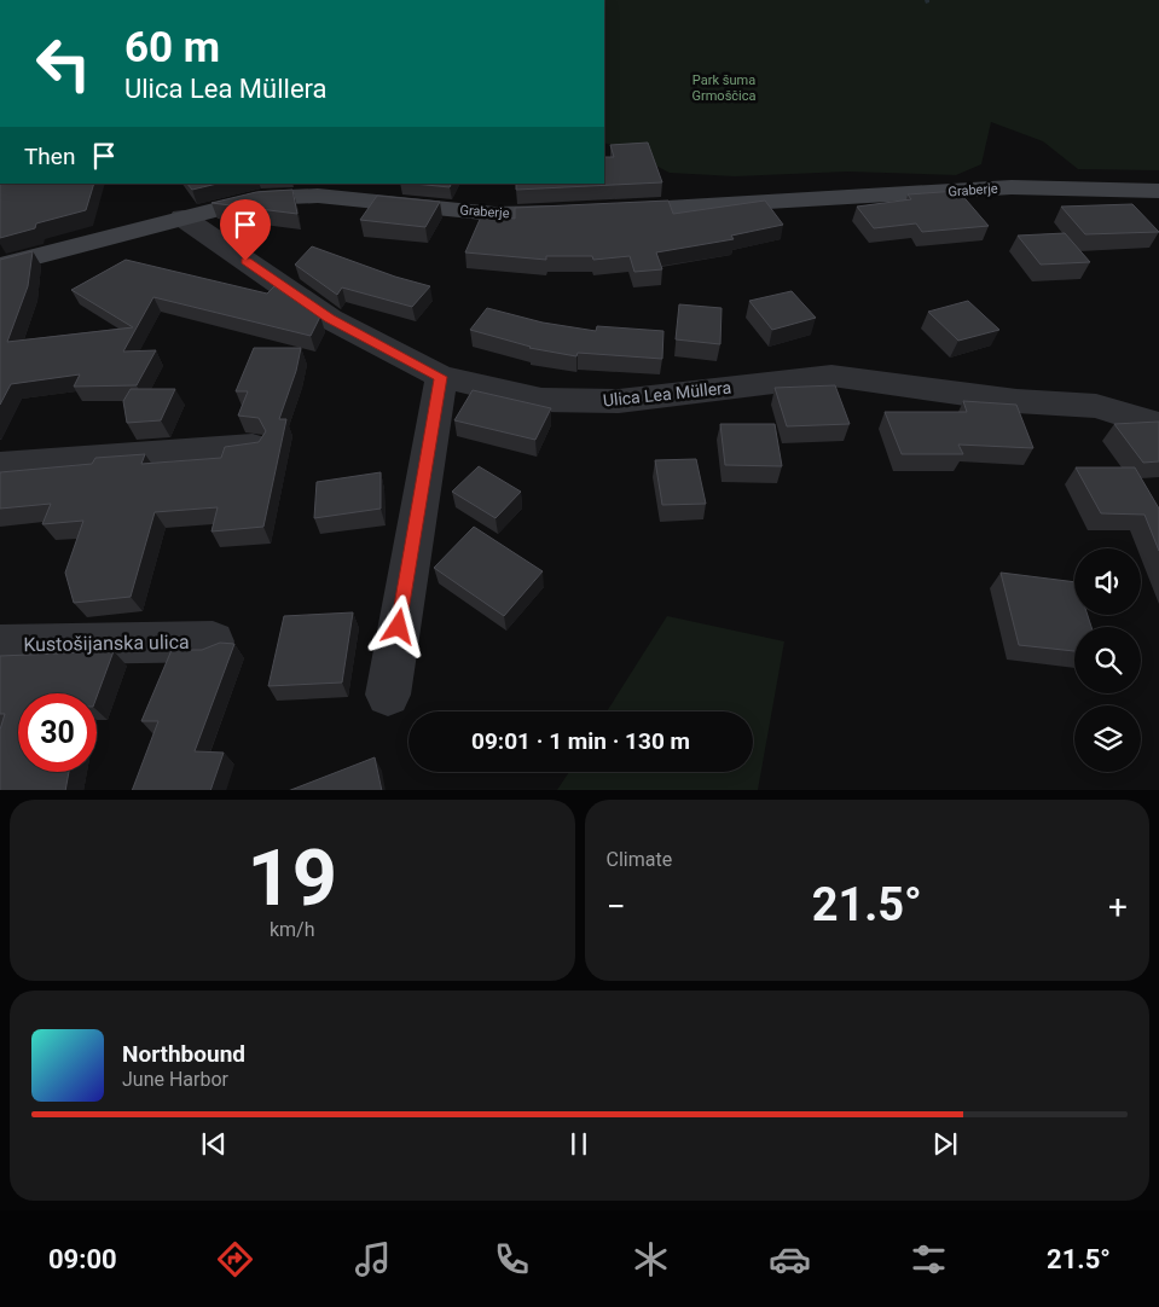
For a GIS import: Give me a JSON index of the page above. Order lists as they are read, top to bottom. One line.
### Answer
{"streets":{"street":["Graberje","Ulica Lea Müllera","Kustošijanska ulica"]},"crossings":[["Graberje","Ulica Lea Müllera"]],"parks":["Park šuma Grmoščica"],"page":{"turn":["60 m","Ulica Lea Müllera"],"then":"Then","limit":"30","trip":"09:01 · 1 min · 130 m","tile":[["19","km/h"],"Climate"],"heat":["−","21.5°","+"],"song":["Northbound","June Harbor"],"tabs":["09:00","21.5°"]}}
